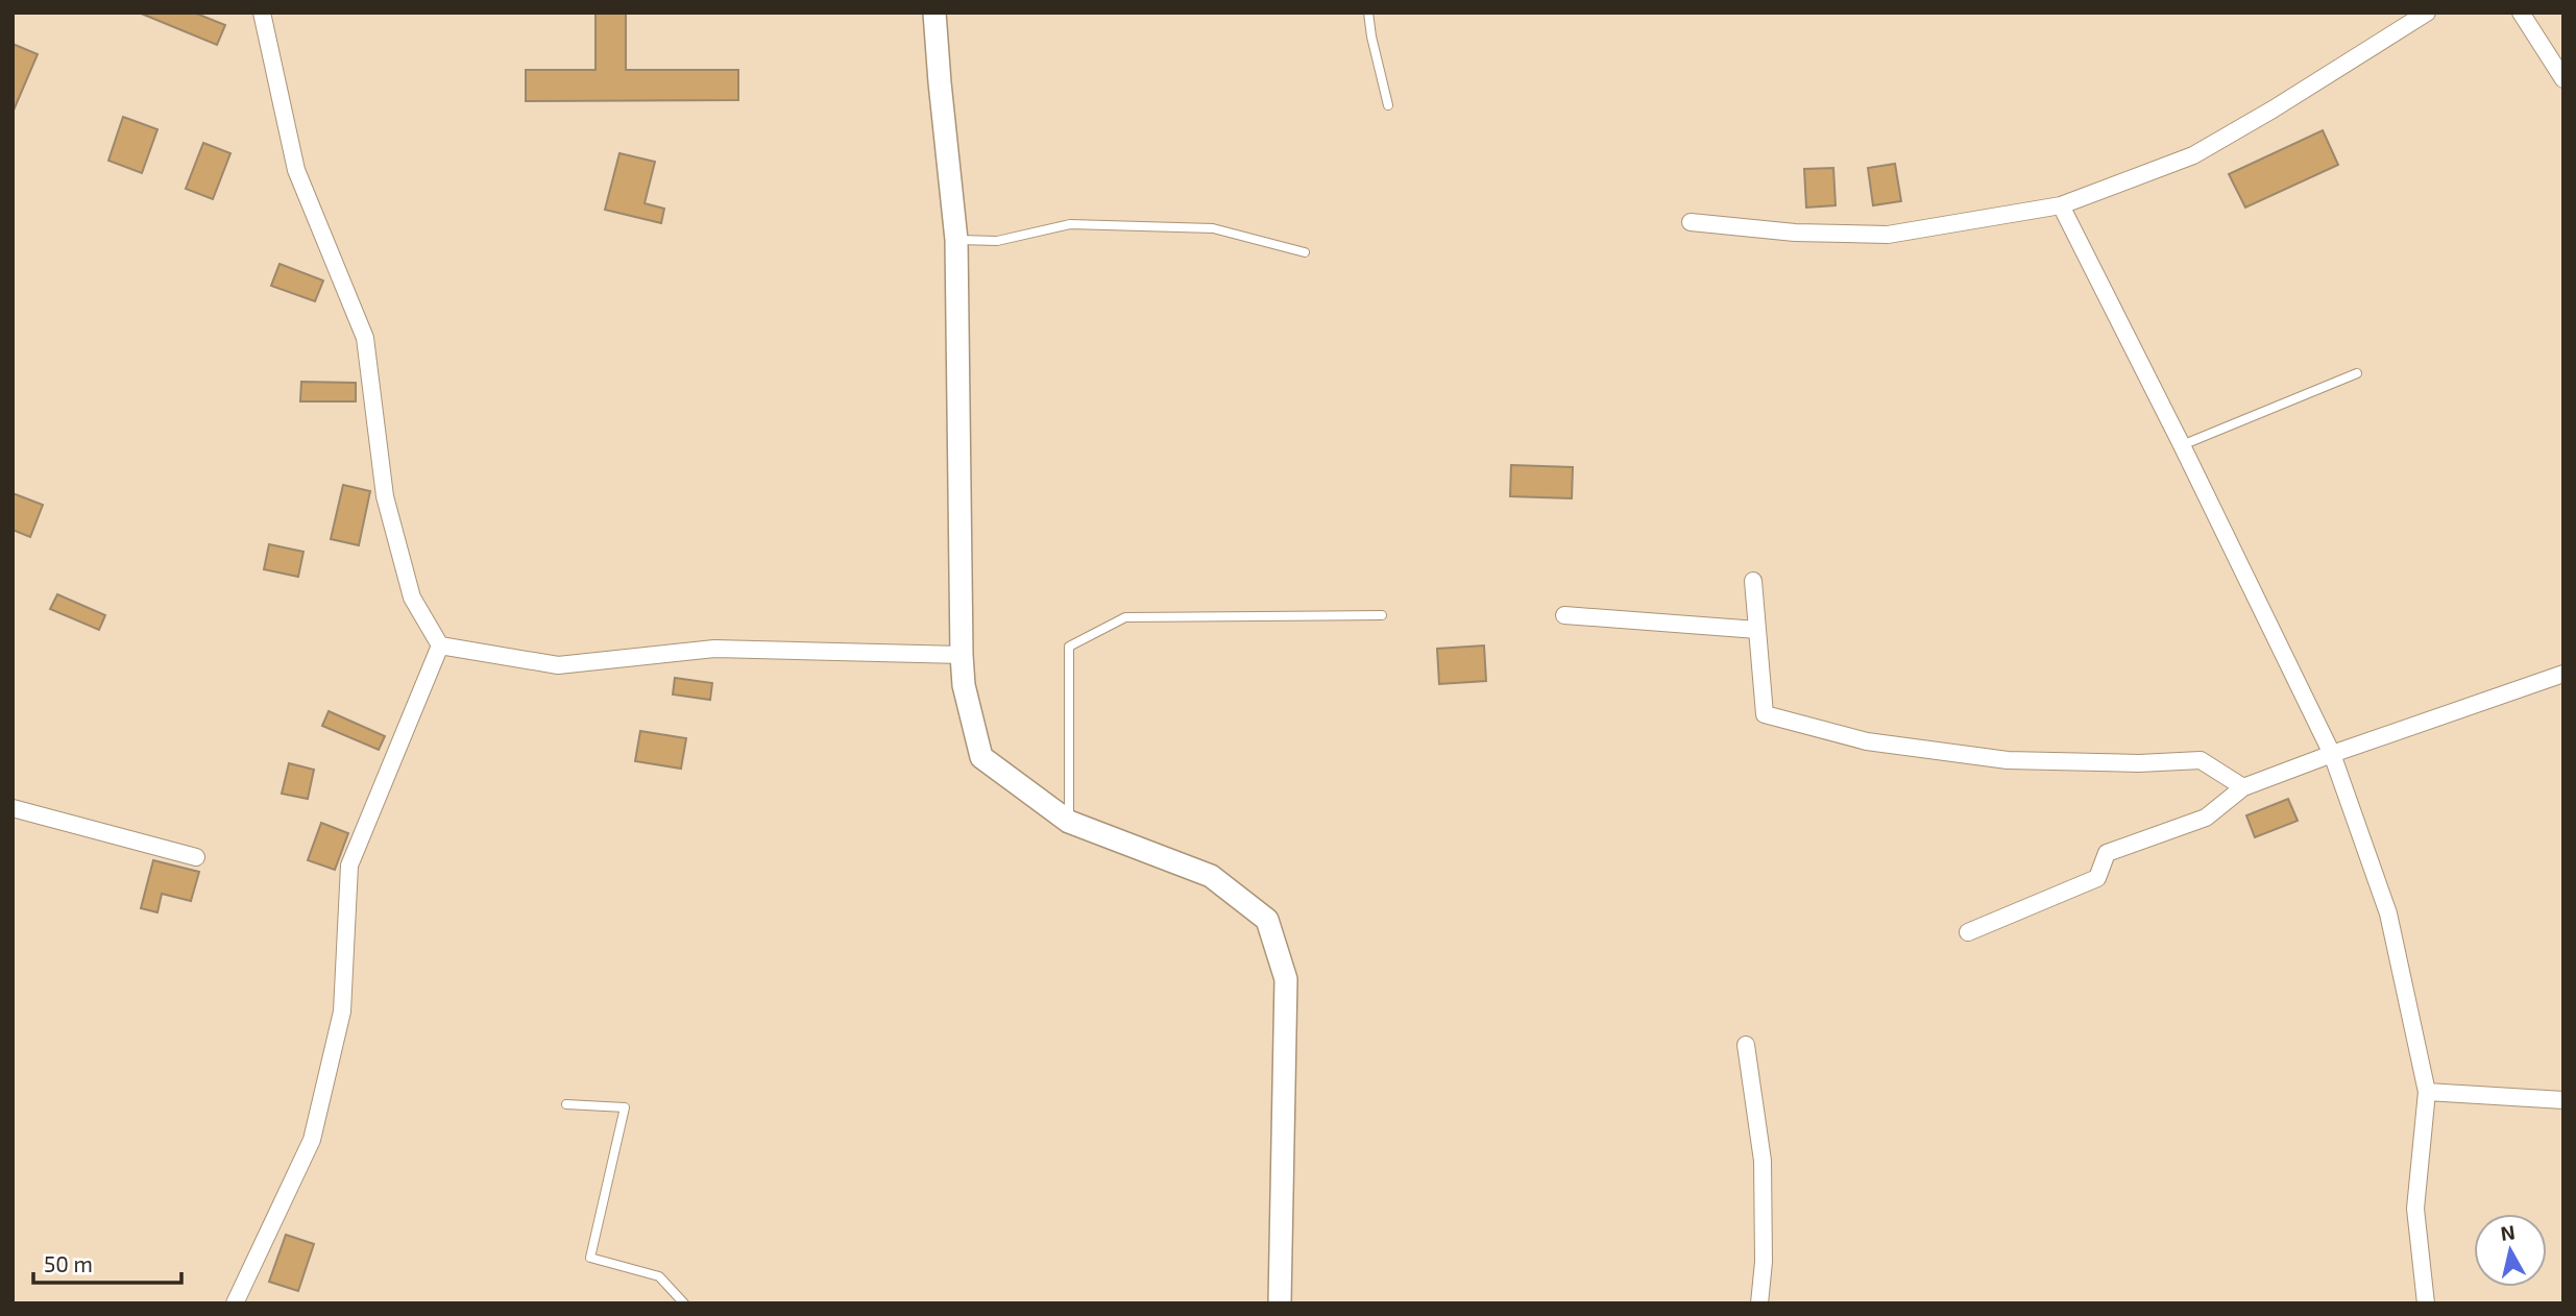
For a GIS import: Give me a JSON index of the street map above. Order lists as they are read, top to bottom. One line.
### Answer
{"scale_bar":"50 m","north":"top"}
